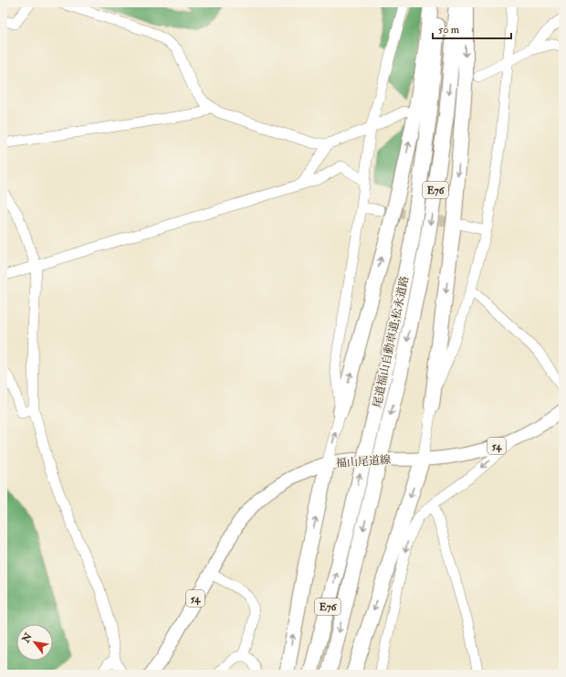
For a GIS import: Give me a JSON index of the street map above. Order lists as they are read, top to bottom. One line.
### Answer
{"streets":{"highway":["E76","尾道福山自動車道;松永道路"],"main road":["54","福山尾道線"]},"scale_bar":"50 m","north":"top left"}
